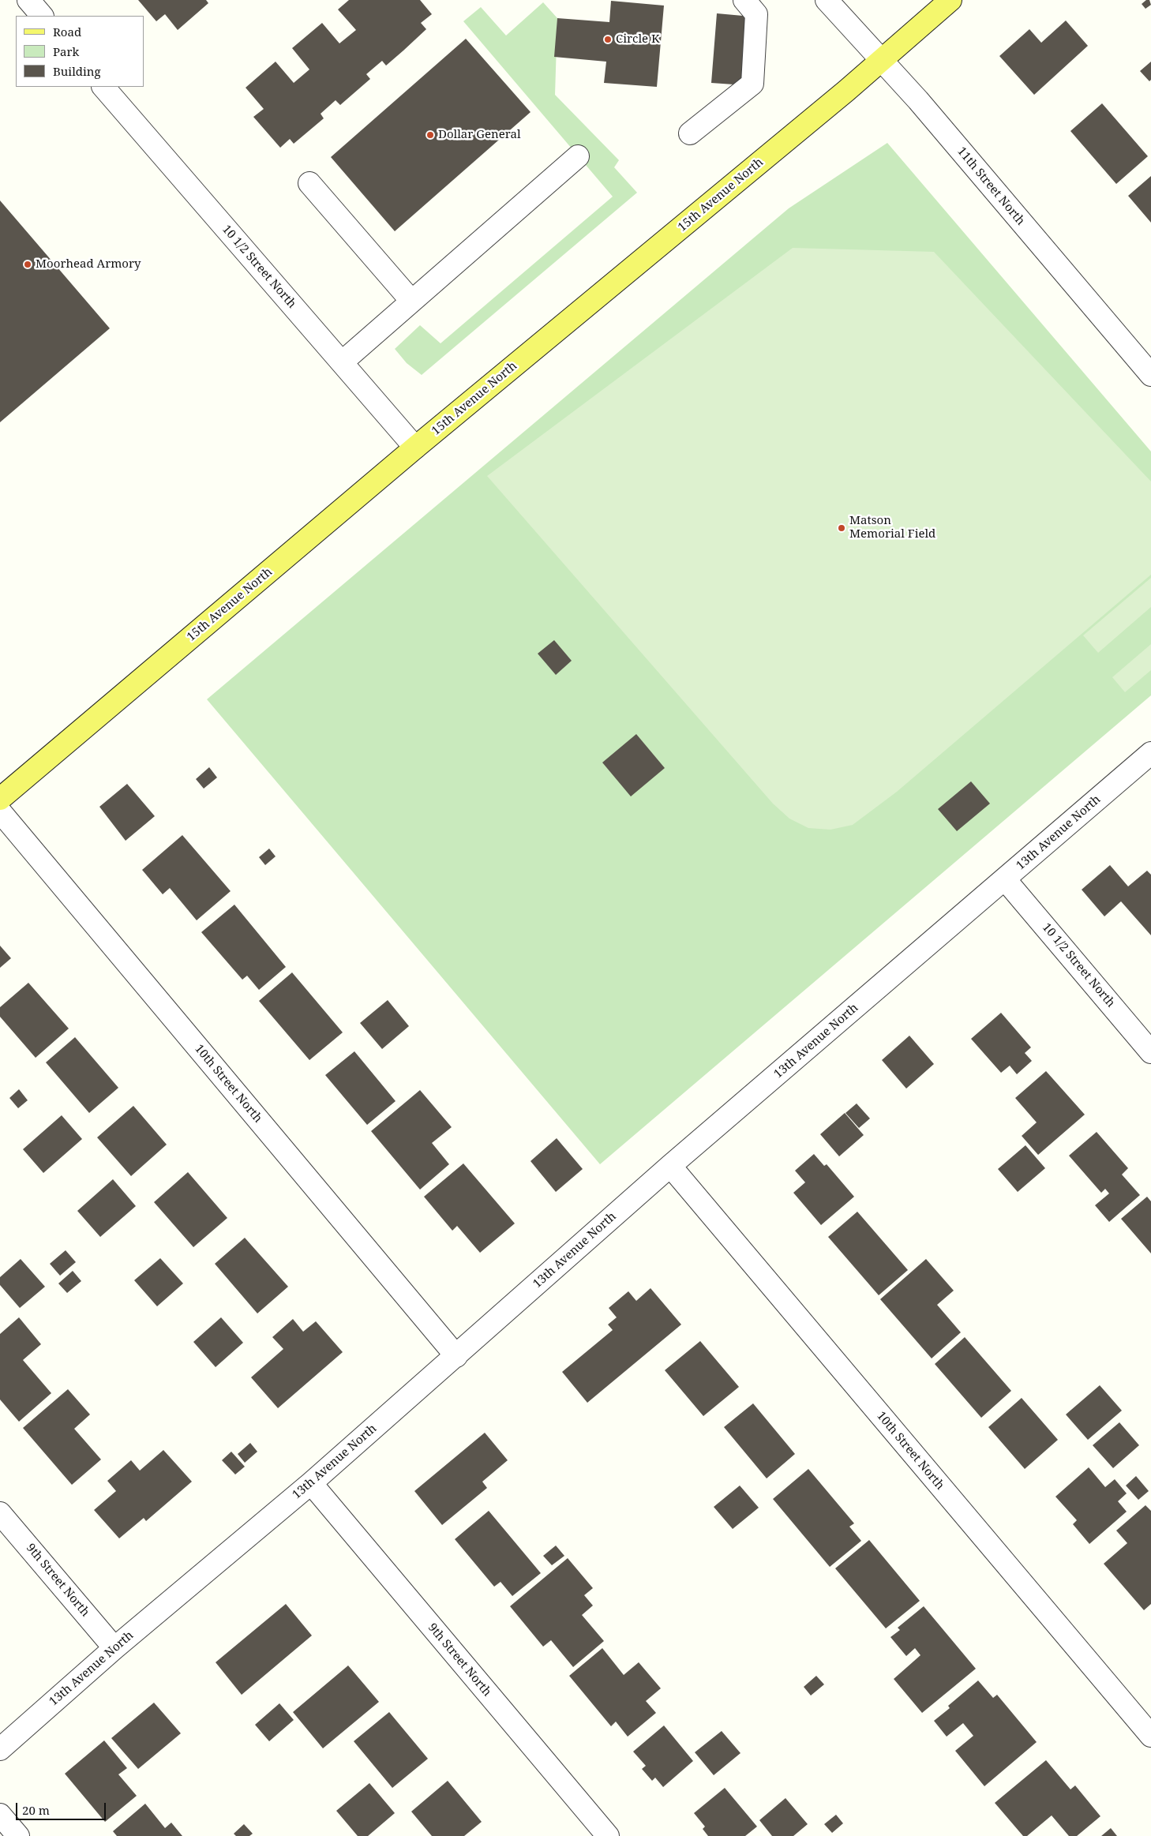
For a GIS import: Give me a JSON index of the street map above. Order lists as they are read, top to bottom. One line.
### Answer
{"streets":{"main road":["15th Avenue North"],"street":["11th Street North","10 1/2 Street North","13th Avenue North","10th Street North","9th Street North"]},"crossings":[["11th Street North","15th Avenue North"],["15th Avenue North","10 1/2 Street North"],["10 1/2 Street North","13th Avenue North"],["13th Avenue North","10th Street North"],["13th Avenue North","9th Street North"]],"places":["Circle K","Dollar General","Moorhead Armory","Matson Memorial Field"],"legend":["Road","Park","Building"],"scale_bar":"20 m"}
